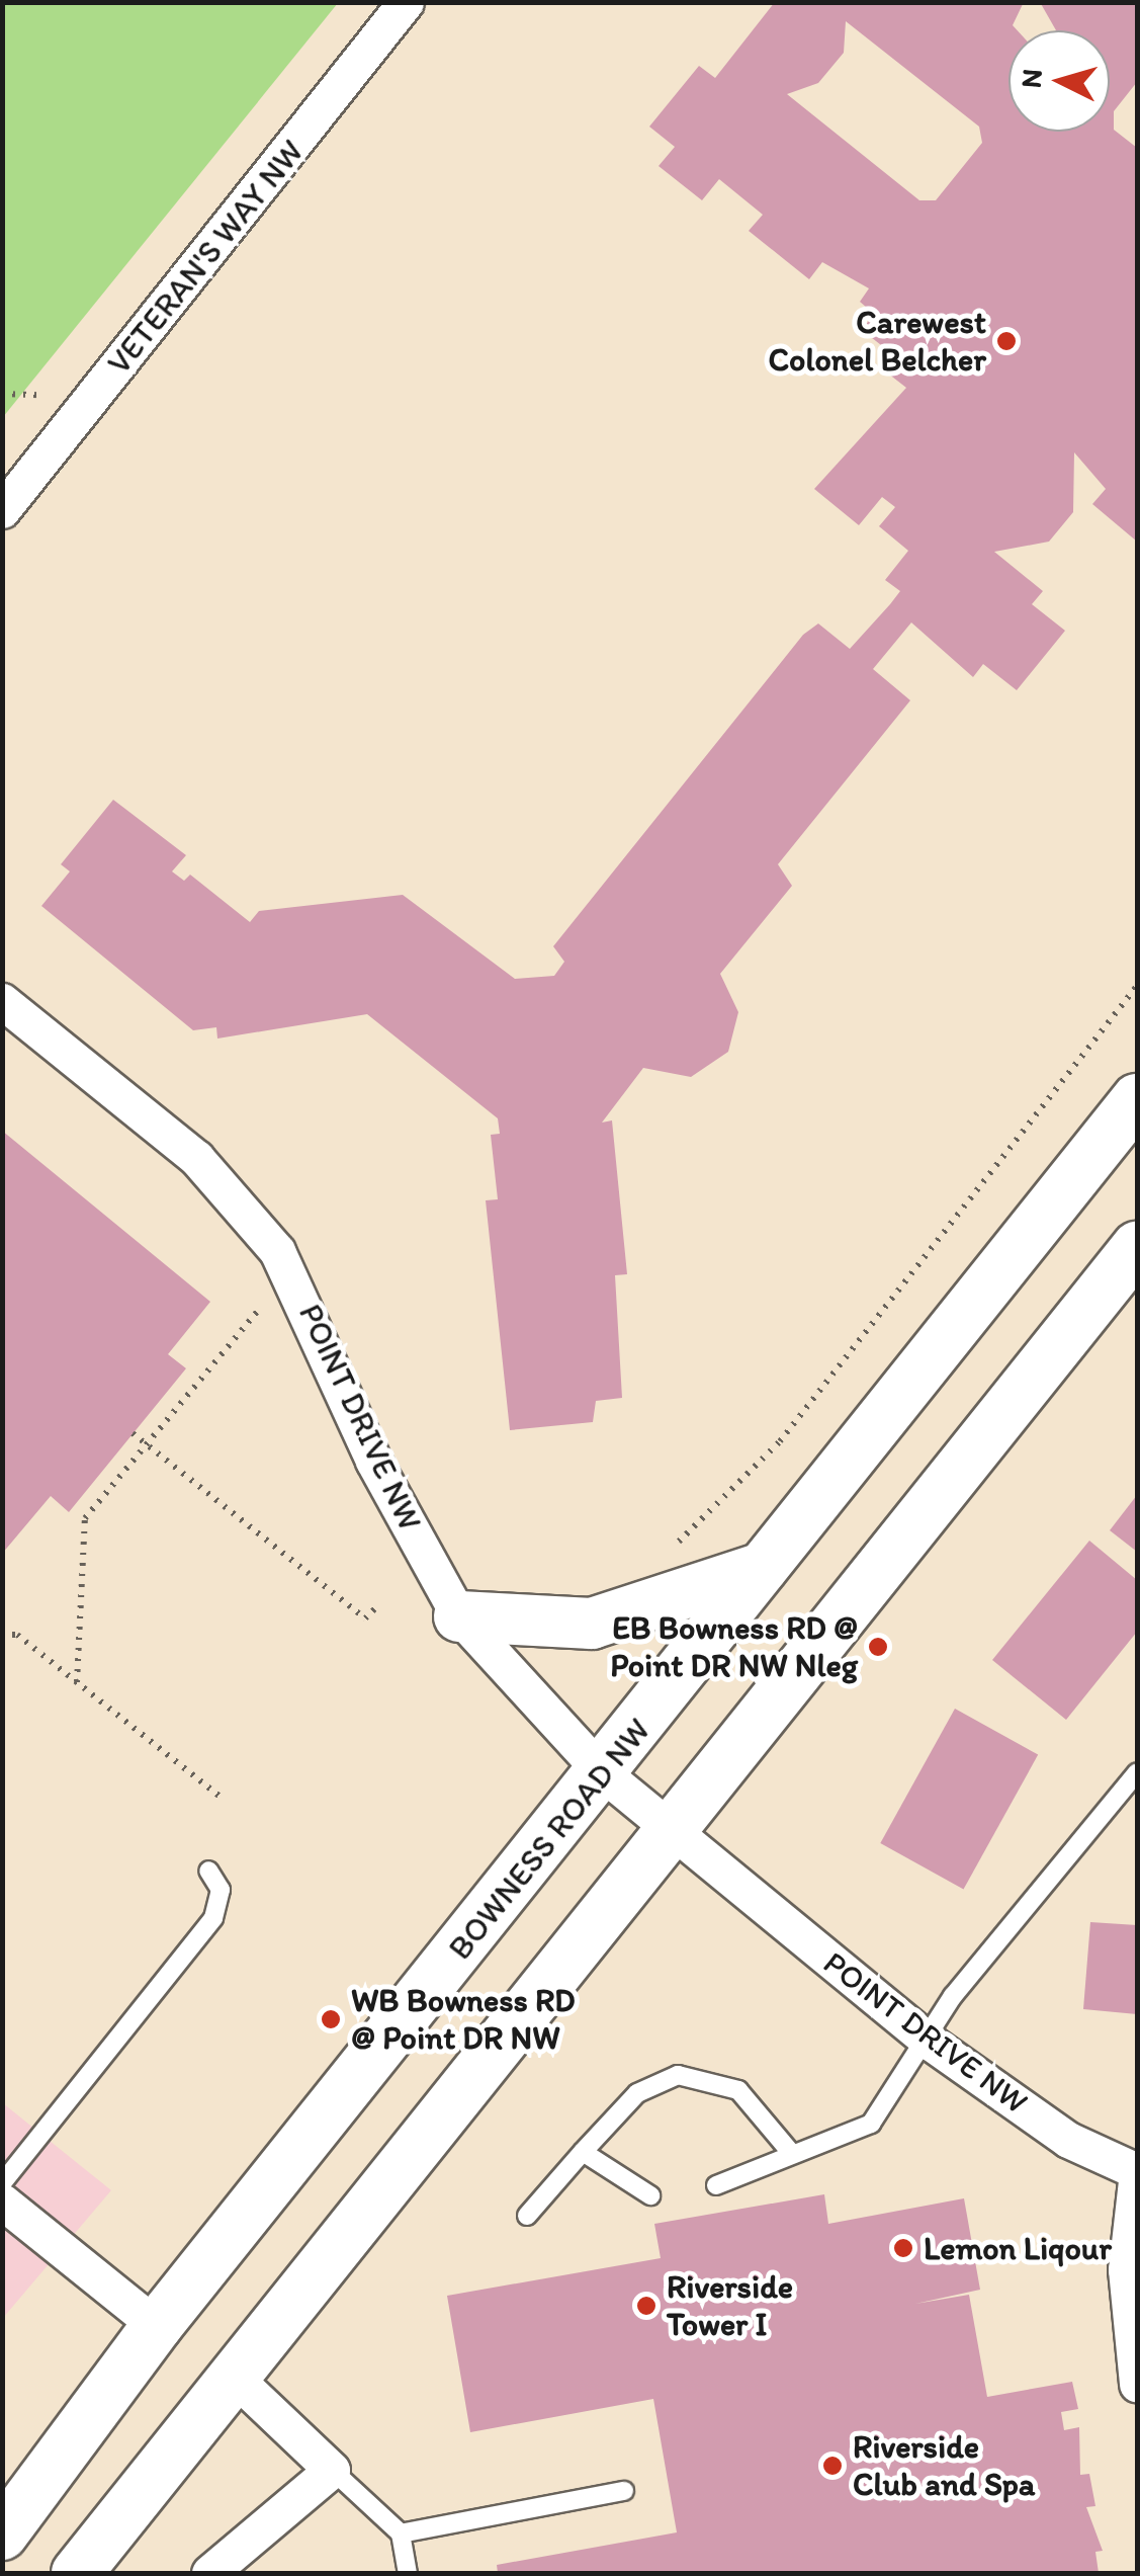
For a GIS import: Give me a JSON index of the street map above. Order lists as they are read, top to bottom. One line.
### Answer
{"streets":{"main road":["BOWNESS ROAD NW"],"street":["VETERAN'S WAY NW","POINT DRIVE NW"]},"crossings":[["POINT DRIVE NW","BOWNESS ROAD NW"]],"places":["Carewest Colonel Belcher","EB Bowness RD @ Point DR NW Nleg","WB Bowness RD @ Point DR NW","Lemon Liqour","Riverside Tower I","Riverside Club and Spa"],"north":"left"}
